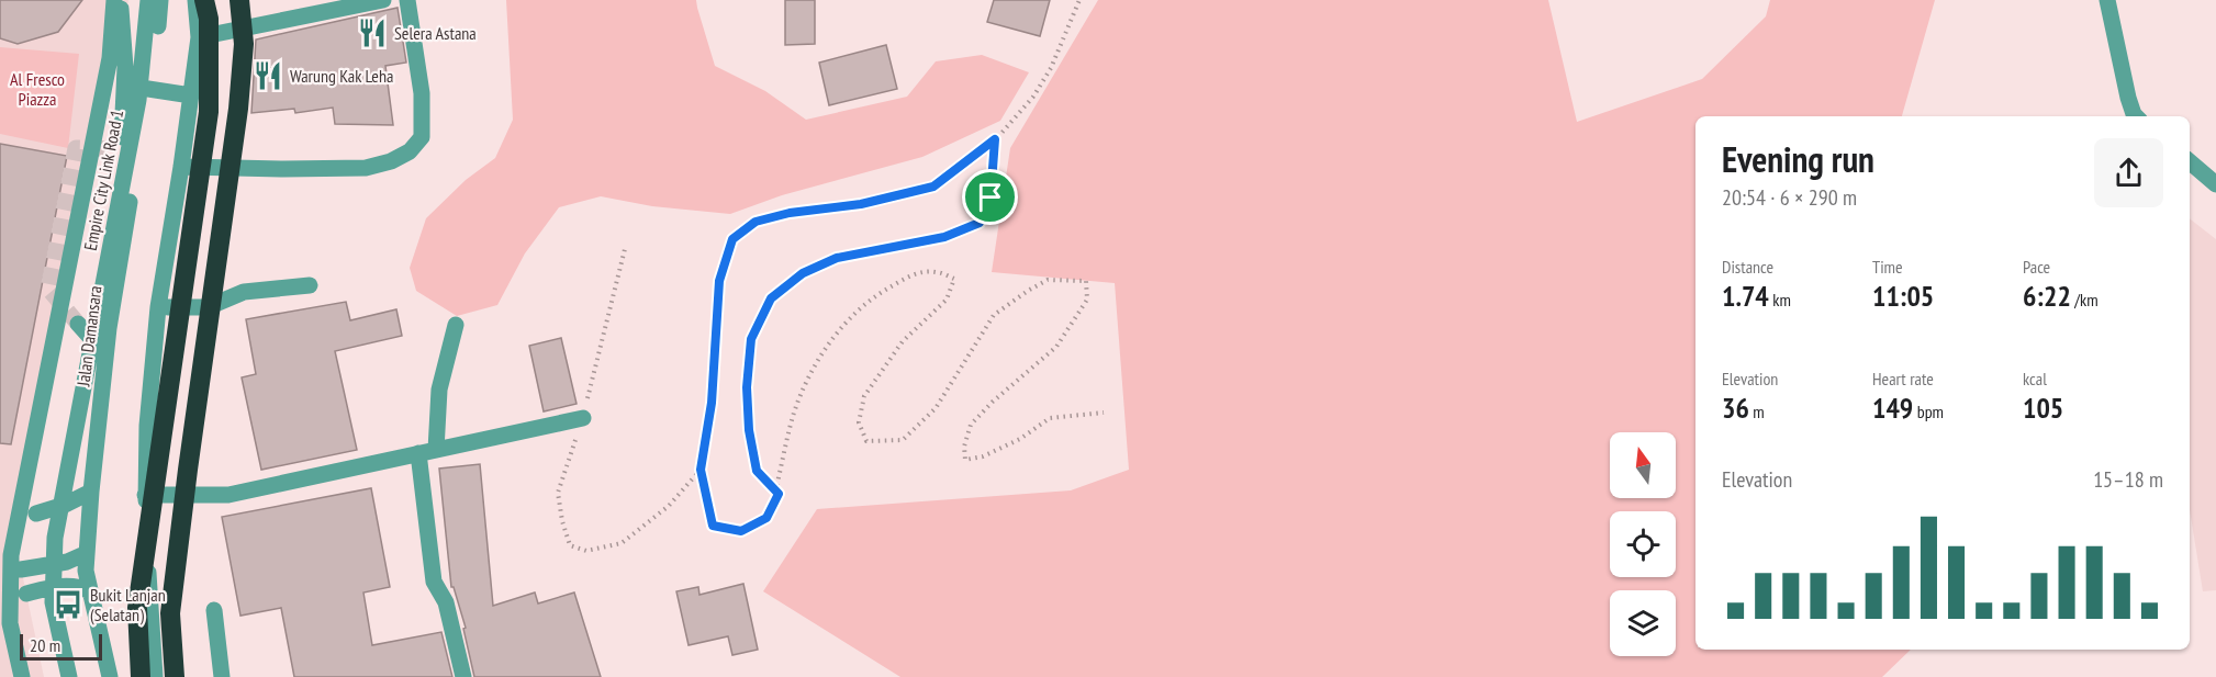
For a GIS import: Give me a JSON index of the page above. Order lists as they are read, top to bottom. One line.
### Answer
{"streets":{"street":["Empire City Link Road 1","Jalan Damansara"]},"parks":["Al Fresco Piazza"],"places":{"restaurant":["Selera Astana","Warung Kak Leha"],"bus stop":["Bukit Lanjan (Selatan)"]},"scale_bar":"20 m","north":"top","page":{"heading":["Evening run","20:54 · 6 × 290 m"],"stats":[["Distance","1.74 km"],["Time","11:05"],["Pace","6:22 /km"],["Elevation","36 m"],["Heart rate","149 bpm"],["kcal","105"]],"chart":["Elevation","15–18 m"],"scale":"20 m"}}
